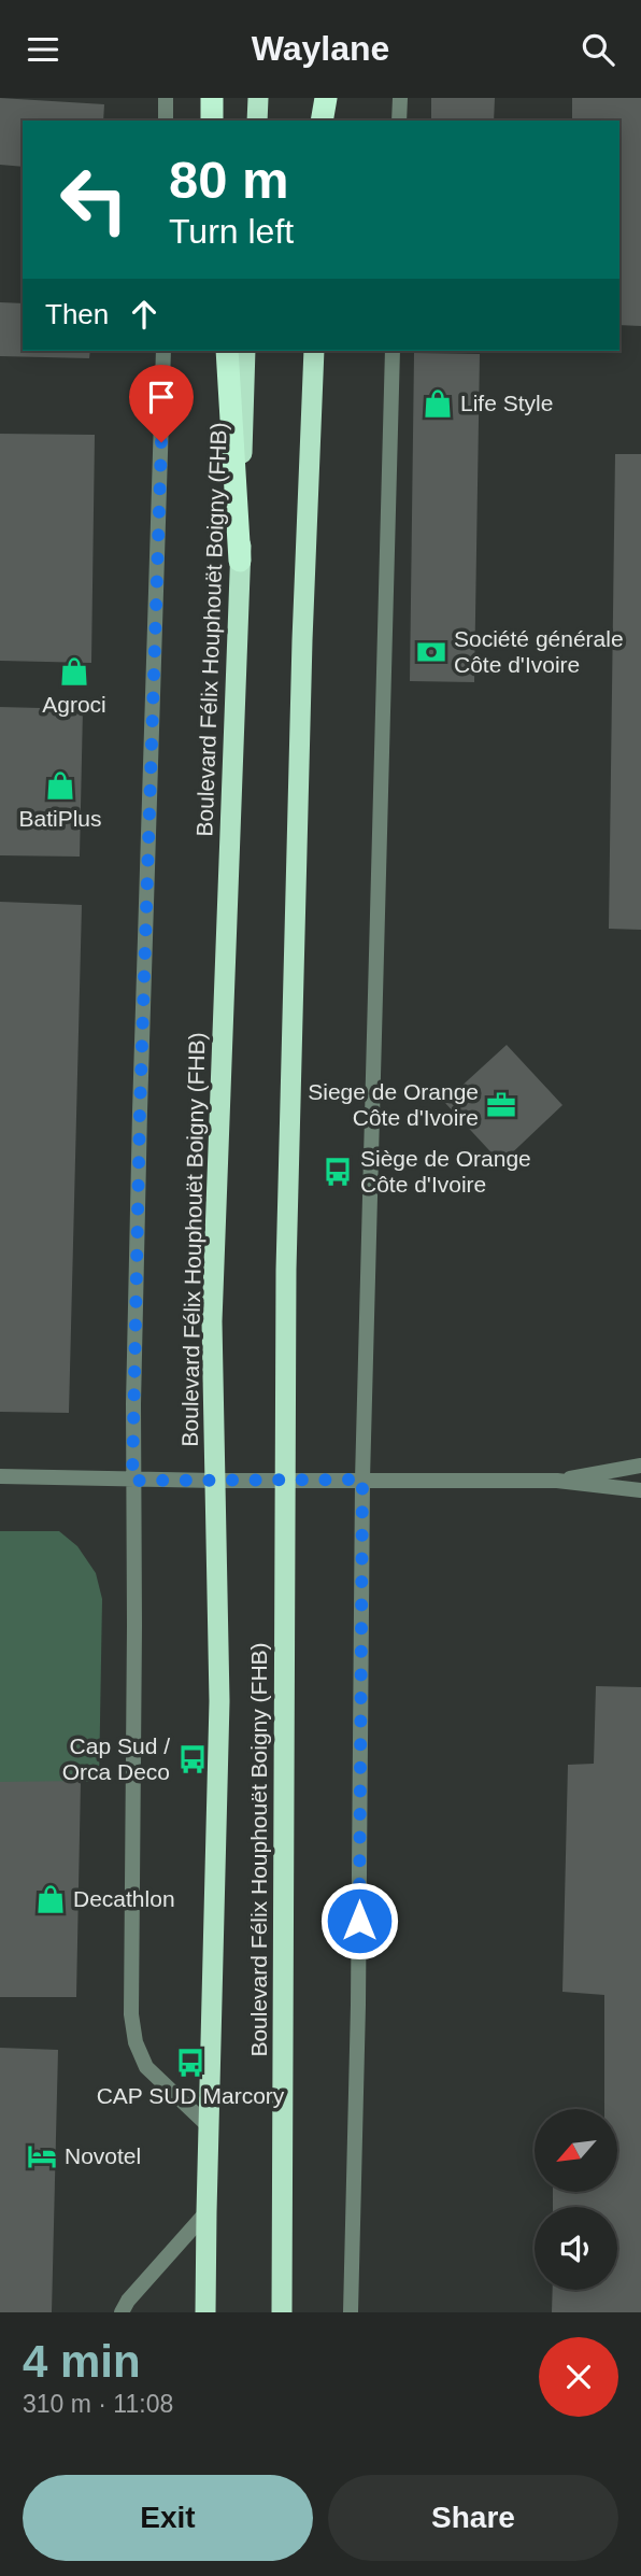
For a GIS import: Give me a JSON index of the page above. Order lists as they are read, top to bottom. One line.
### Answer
{"streets":{"highway":["Boulevard Félix Houphouët Boigny (FHB)"]},"places":{"shop":["Life Style","Agroci","BatiPlus","Decathlon"],"bank":["Société générale Côte d'Ivoire"],"office":["Siege de Orange Côte d'Ivoire"],"bus stop":["Siège de Orange Côte d'Ivoire","Cap Sud / Orca Deco","CAP SUD Marcory"],"hotel":["Novotel"]},"north":"bottom left","page":{"header":"Waylane","turn":["80 m","Turn left"],"then":"Then","heading":["4 min","310 m · 11:08"],"buttons":["Exit","Share"]}}
